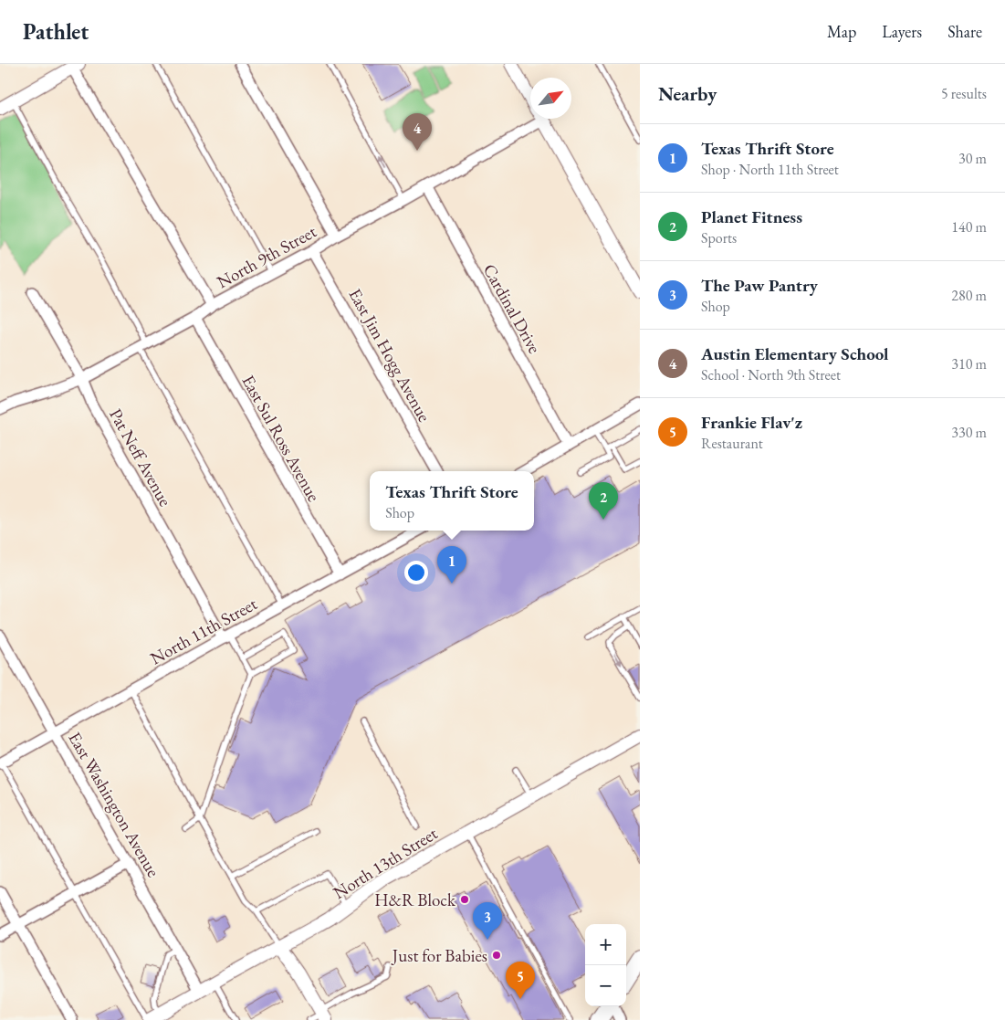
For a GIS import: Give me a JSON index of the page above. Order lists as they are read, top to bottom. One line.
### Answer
{"streets":{"street":["North 9th Street","Cardinal Drive","East Jim Hogg Avenue","East Sul Ross Avenue","Pat Neff Avenue","North 11th Street","East Washington Avenue","North 13th Street"]},"crossings":[["North 9th Street","Cardinal Drive"],["North 9th Street","East Jim Hogg Avenue"],["North 9th Street","East Sul Ross Avenue"],["North 9th Street","Pat Neff Avenue"],["East Sul Ross Avenue","North 11th Street"],["Pat Neff Avenue","North 11th Street"],["North 11th Street","East Washington Avenue"],["East Washington Avenue","North 13th Street"]],"places":["H&R Block","Just for Babies"],"north":"top right","page":{"header":"Pathlet","nav":["Map","Layers","Share"],"heading":["Nearby","5 results"],"pins":["4","2","1","3","5"],"list":[{"mark":"1","name":"Texas Thrift Store","note":"Shop · North 11th Street","value":"30 m"},{"mark":"2","name":"Planet Fitness","note":"Sports","value":"140 m"},{"mark":"3","name":"The Paw Pantry","note":"Shop","value":"280 m"},{"mark":"4","name":"Austin Elementary School","note":"School · North 9th Street","value":"310 m"},{"mark":"5","name":"Frankie Flav'z","note":"Restaurant","value":"330 m"}],"popup":["Texas Thrift Store","Shop"],"map_buttons":["+","−"]}}
